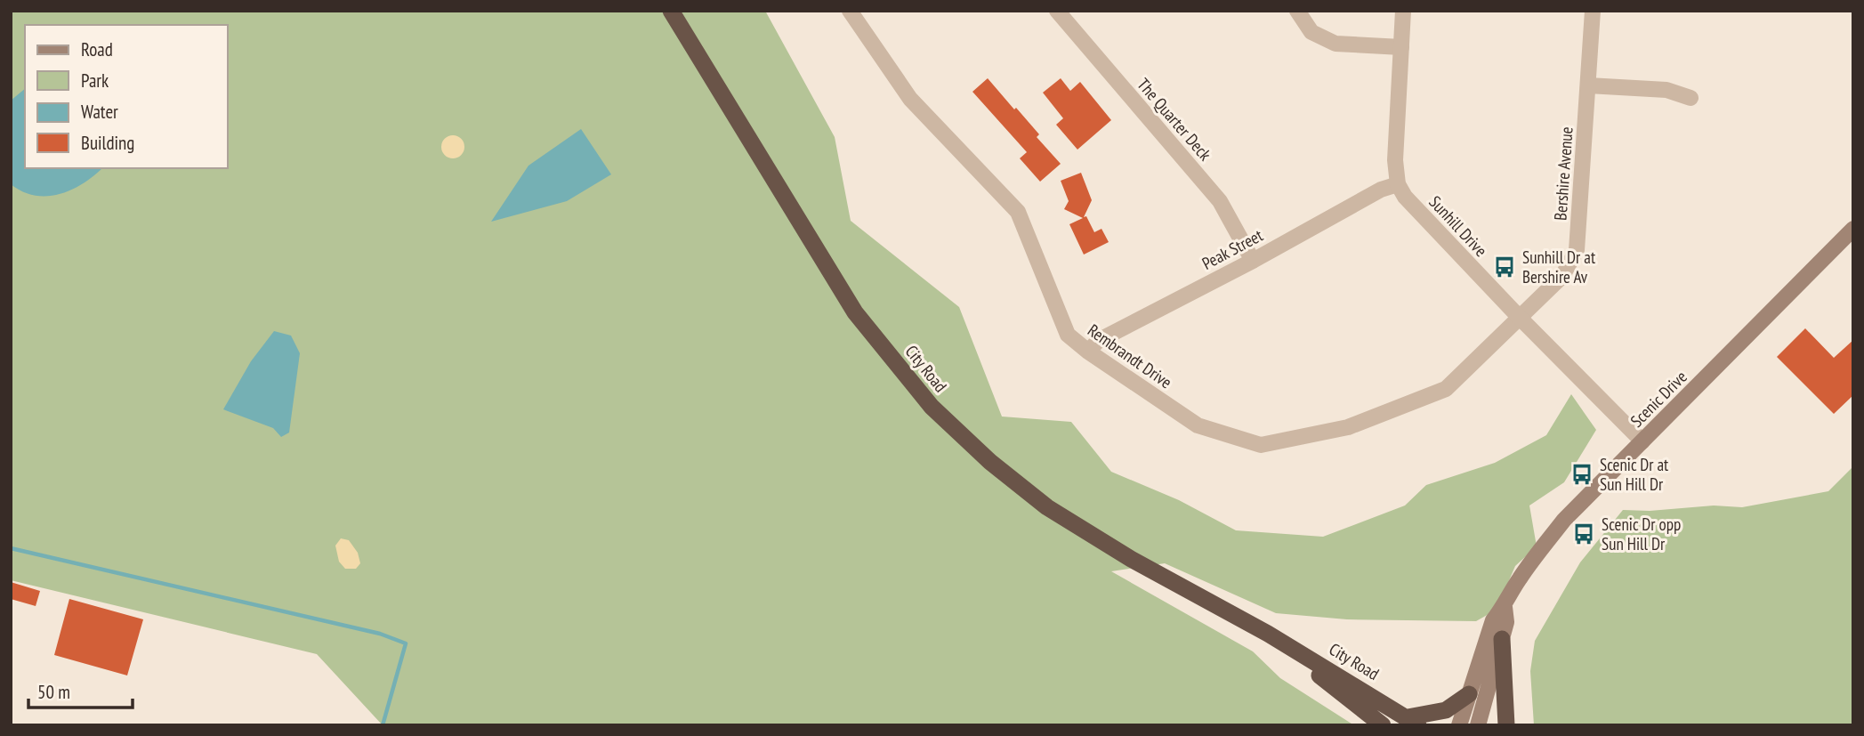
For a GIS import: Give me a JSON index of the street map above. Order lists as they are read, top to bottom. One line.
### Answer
{"streets":{"highway":["City Road"],"main road":["Scenic Drive"],"street":["The Quarter Deck","Bershire Avenue","Sunhill Drive","Peak Street","Rembrandt Drive"]},"crossings":[["The Quarter Deck","Peak Street"],["Bershire Avenue","Sunhill Drive"],["Bershire Avenue","Rembrandt Drive"],["Sunhill Drive","Peak Street"],["Sunhill Drive","Rembrandt Drive"],["Sunhill Drive","Scenic Drive"],["Peak Street","Rembrandt Drive"]],"places":{"bus stop":["Sunhill Dr at Bershire Av","Scenic Dr at Sun Hill Dr","Scenic Dr opp Sun Hill Dr"]},"legend":["Road","Park","Water","Building"],"scale_bar":"50 m"}
